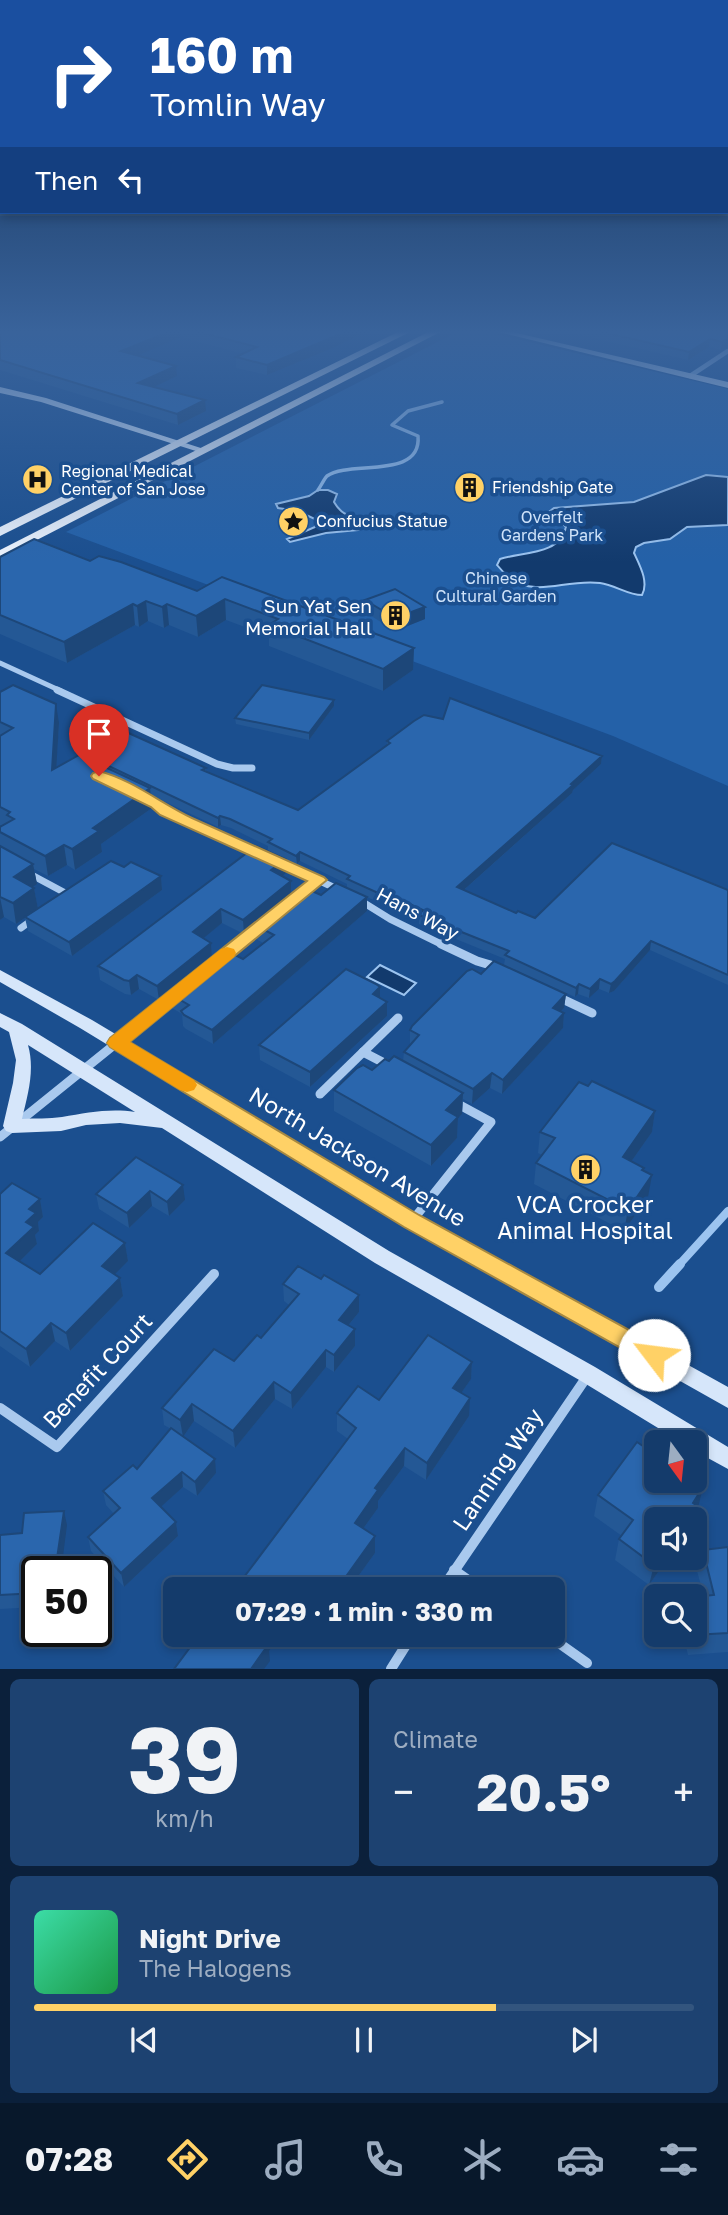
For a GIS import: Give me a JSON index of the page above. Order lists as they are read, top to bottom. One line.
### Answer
{"streets":{"main road":["North Jackson Avenue"],"street":["Hans Way","Benefit Court","Lanning Way"]},"parks":["Overfelt Gardens Park","Chinese Cultural Garden"],"places":{"hospital":["Regional Medical Center of San Jose"],"building":["Friendship Gate","Sun Yat Sen Memorial Hall","VCA Crocker Animal Hospital"],"place":["Confucius Statue"]},"north":"bottom","page":{"turn":["160 m","Tomlin Way"],"then":"Then","limit":"50","trip":"07:29 · 1 min · 330 m","tile":[["39","km/h"],"Climate"],"heat":["−","20.5°","+"],"song":["Night Drive","The Halogens"],"tabs":"07:28"}}
